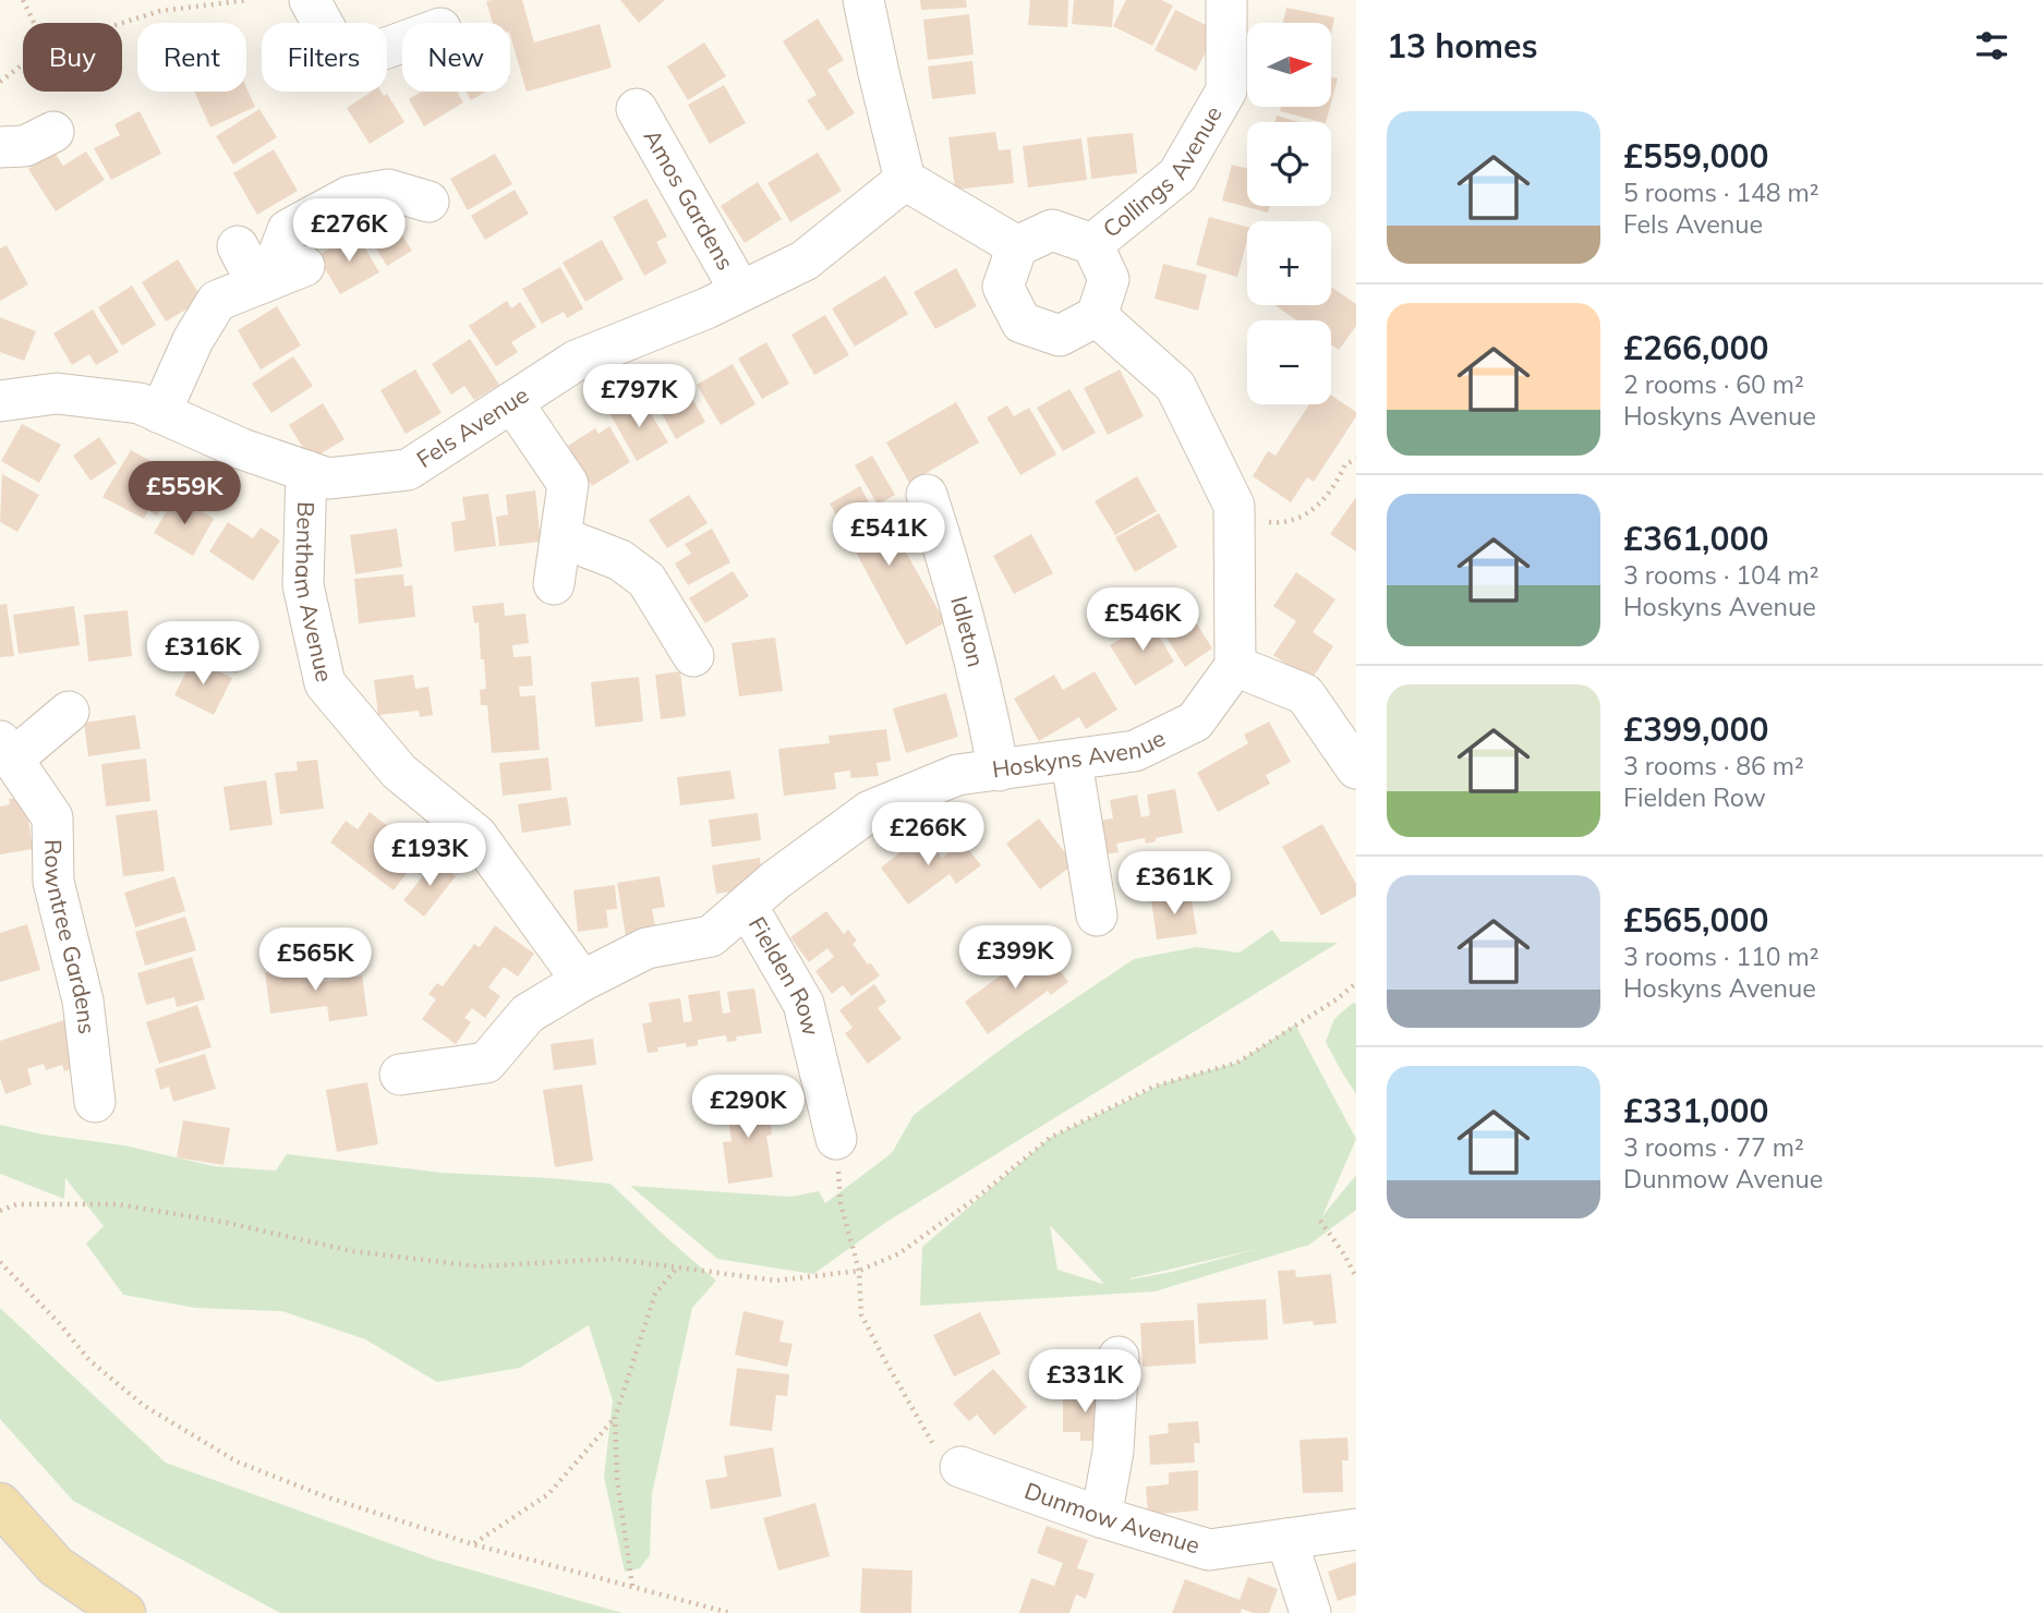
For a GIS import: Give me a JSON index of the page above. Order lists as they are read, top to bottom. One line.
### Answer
{"streets":{"street":["Collings Avenue","Amos Gardens","Fels Avenue","Bentham Avenue","Idleton","Hoskyns Avenue","Rowntree Gardens","Fielden Row","Dunmow Avenue"]},"crossings":[["Amos Gardens","Fels Avenue"],["Fels Avenue","Bentham Avenue"],["Bentham Avenue","Hoskyns Avenue"],["Idleton","Hoskyns Avenue"],["Hoskyns Avenue","Fielden Row"]],"north":"right","page":{"heading":"13 homes","map_buttons":["+","−"],"chip":["Buy","Rent","Filters","New"],"list":[{"name":"£559,000","note":"5 rooms · 148 m² · Fels Avenue"},{"name":"£266,000","note":"2 rooms · 60 m² · Hoskyns Avenue"},{"name":"£361,000","note":"3 rooms · 104 m² · Hoskyns Avenue"},{"name":"£399,000","note":"3 rooms · 86 m² · Fielden Row"},{"name":"£565,000","note":"3 rooms · 110 m² · Hoskyns Avenue"},{"name":"£331,000","note":"3 rooms · 77 m² · Dunmow Avenue"}],"price":["£276K","£797K","£559K","£541K","£546K","£316K","£266K","£193K","£361K","£399K","£565K","£290K","£331K"]}}
